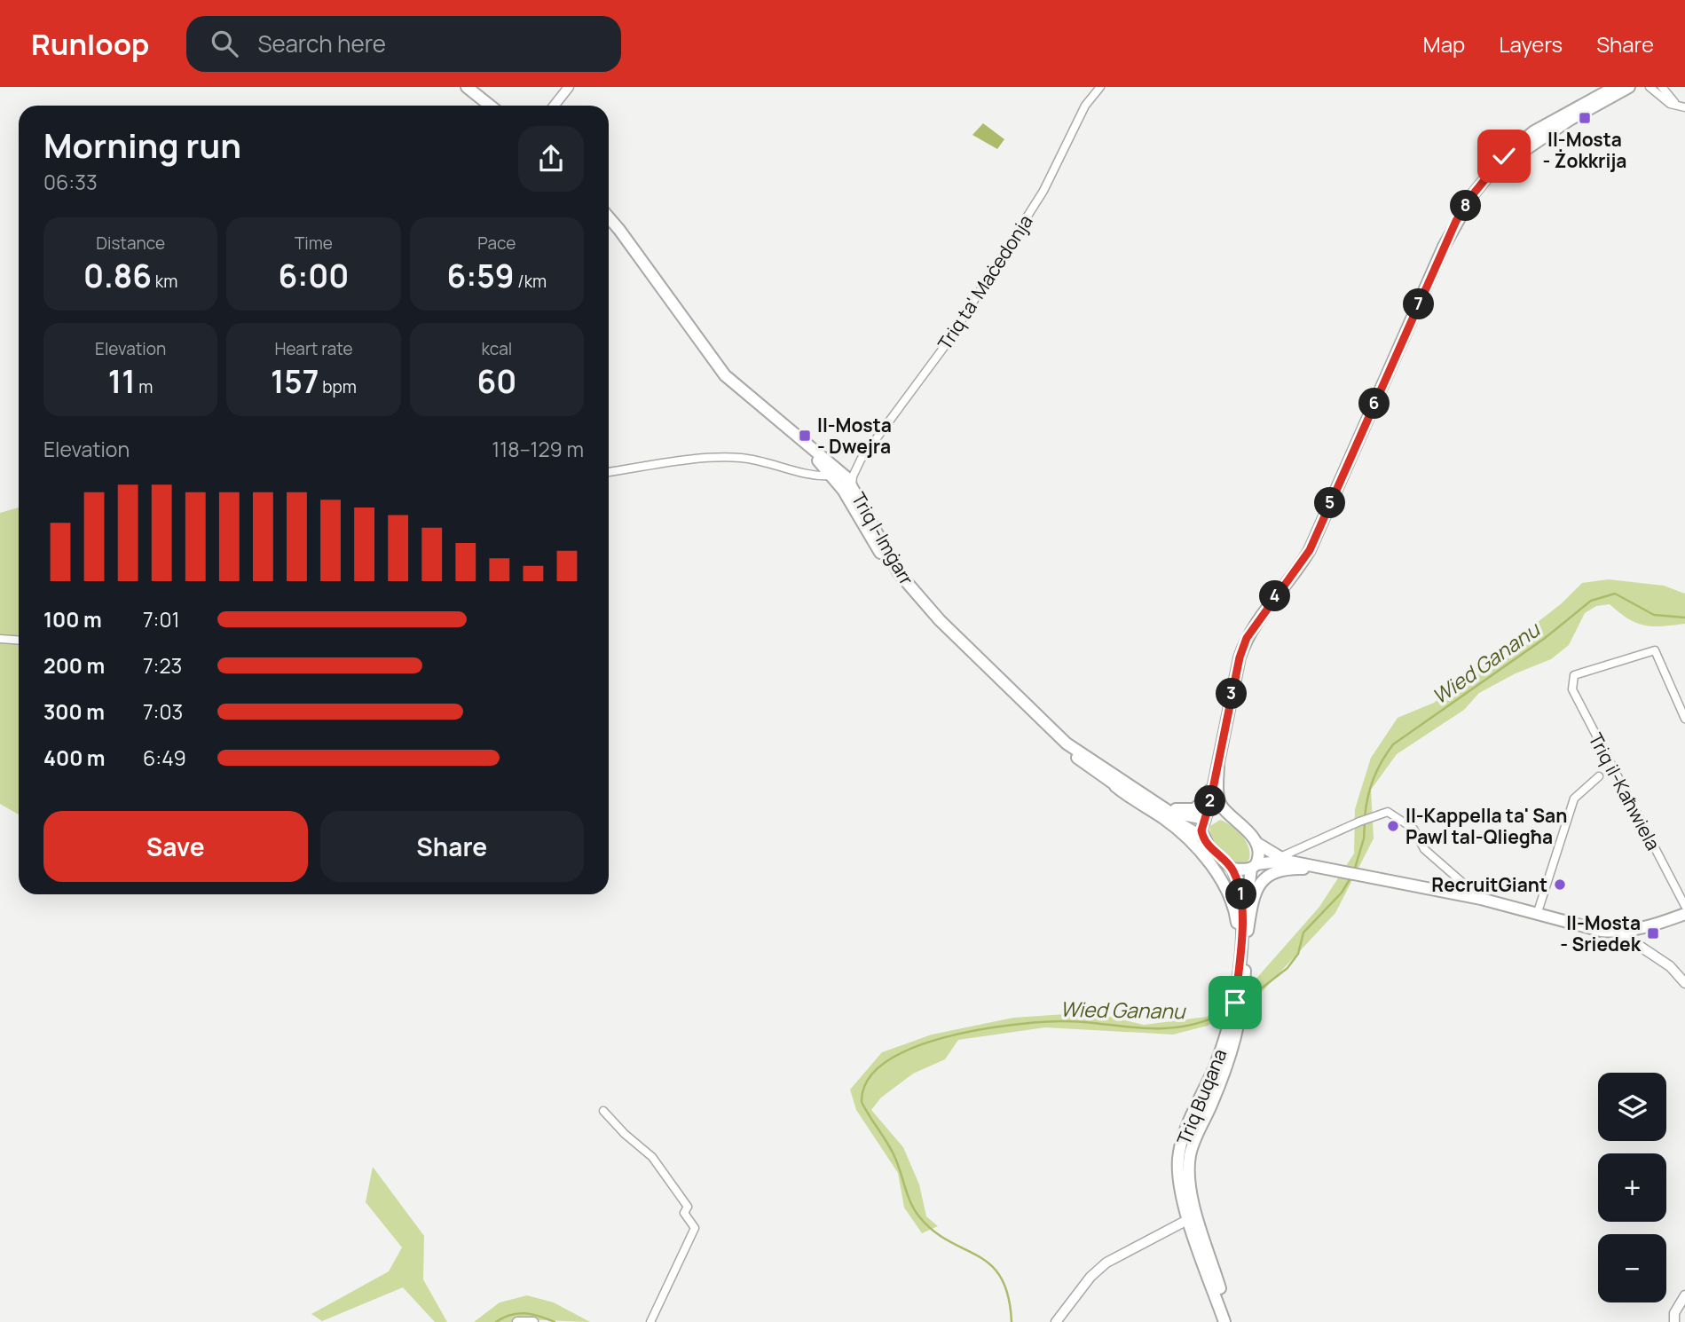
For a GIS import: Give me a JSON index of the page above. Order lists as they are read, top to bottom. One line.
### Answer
{"streets":{"main road":["Triq l-Imġarr","Triq Buqana"],"street":["Triq ta' Maċedonja","Triq il-Kaħwiela"]},"crossings":[["Triq l-Imġarr","Triq Buqana"]],"water":["Wied Gananu"],"places":{"transit":["Il-Mosta - Żokkrija","Il-Mosta - Dwejra","Il-Mosta - Sriedek"],"other":["Il-Kappella ta' San Pawl tal-Qliegħa","RecruitGiant"]},"page":{"header":"Runloop","search":"Search here","nav":["Map","Layers","Share"],"heading":["Morning run","06:33"],"pins":["8","7","6","5","4","3","2","1"],"stats":[["Distance","0.86 km"],["Time","6:00"],["Pace","6:59 /km"],["Elevation","11 m"],["Heart rate","157 bpm"],["kcal","60"]],"chart":["Elevation","118–129 m"],"list":[{"name":"100 m","note":"7:01"},{"name":"200 m","note":"7:23"},{"name":"300 m","note":"7:03"},{"name":"400 m","note":"6:49"}],"buttons":["Save","Share"],"map_buttons":["+","−"]}}
